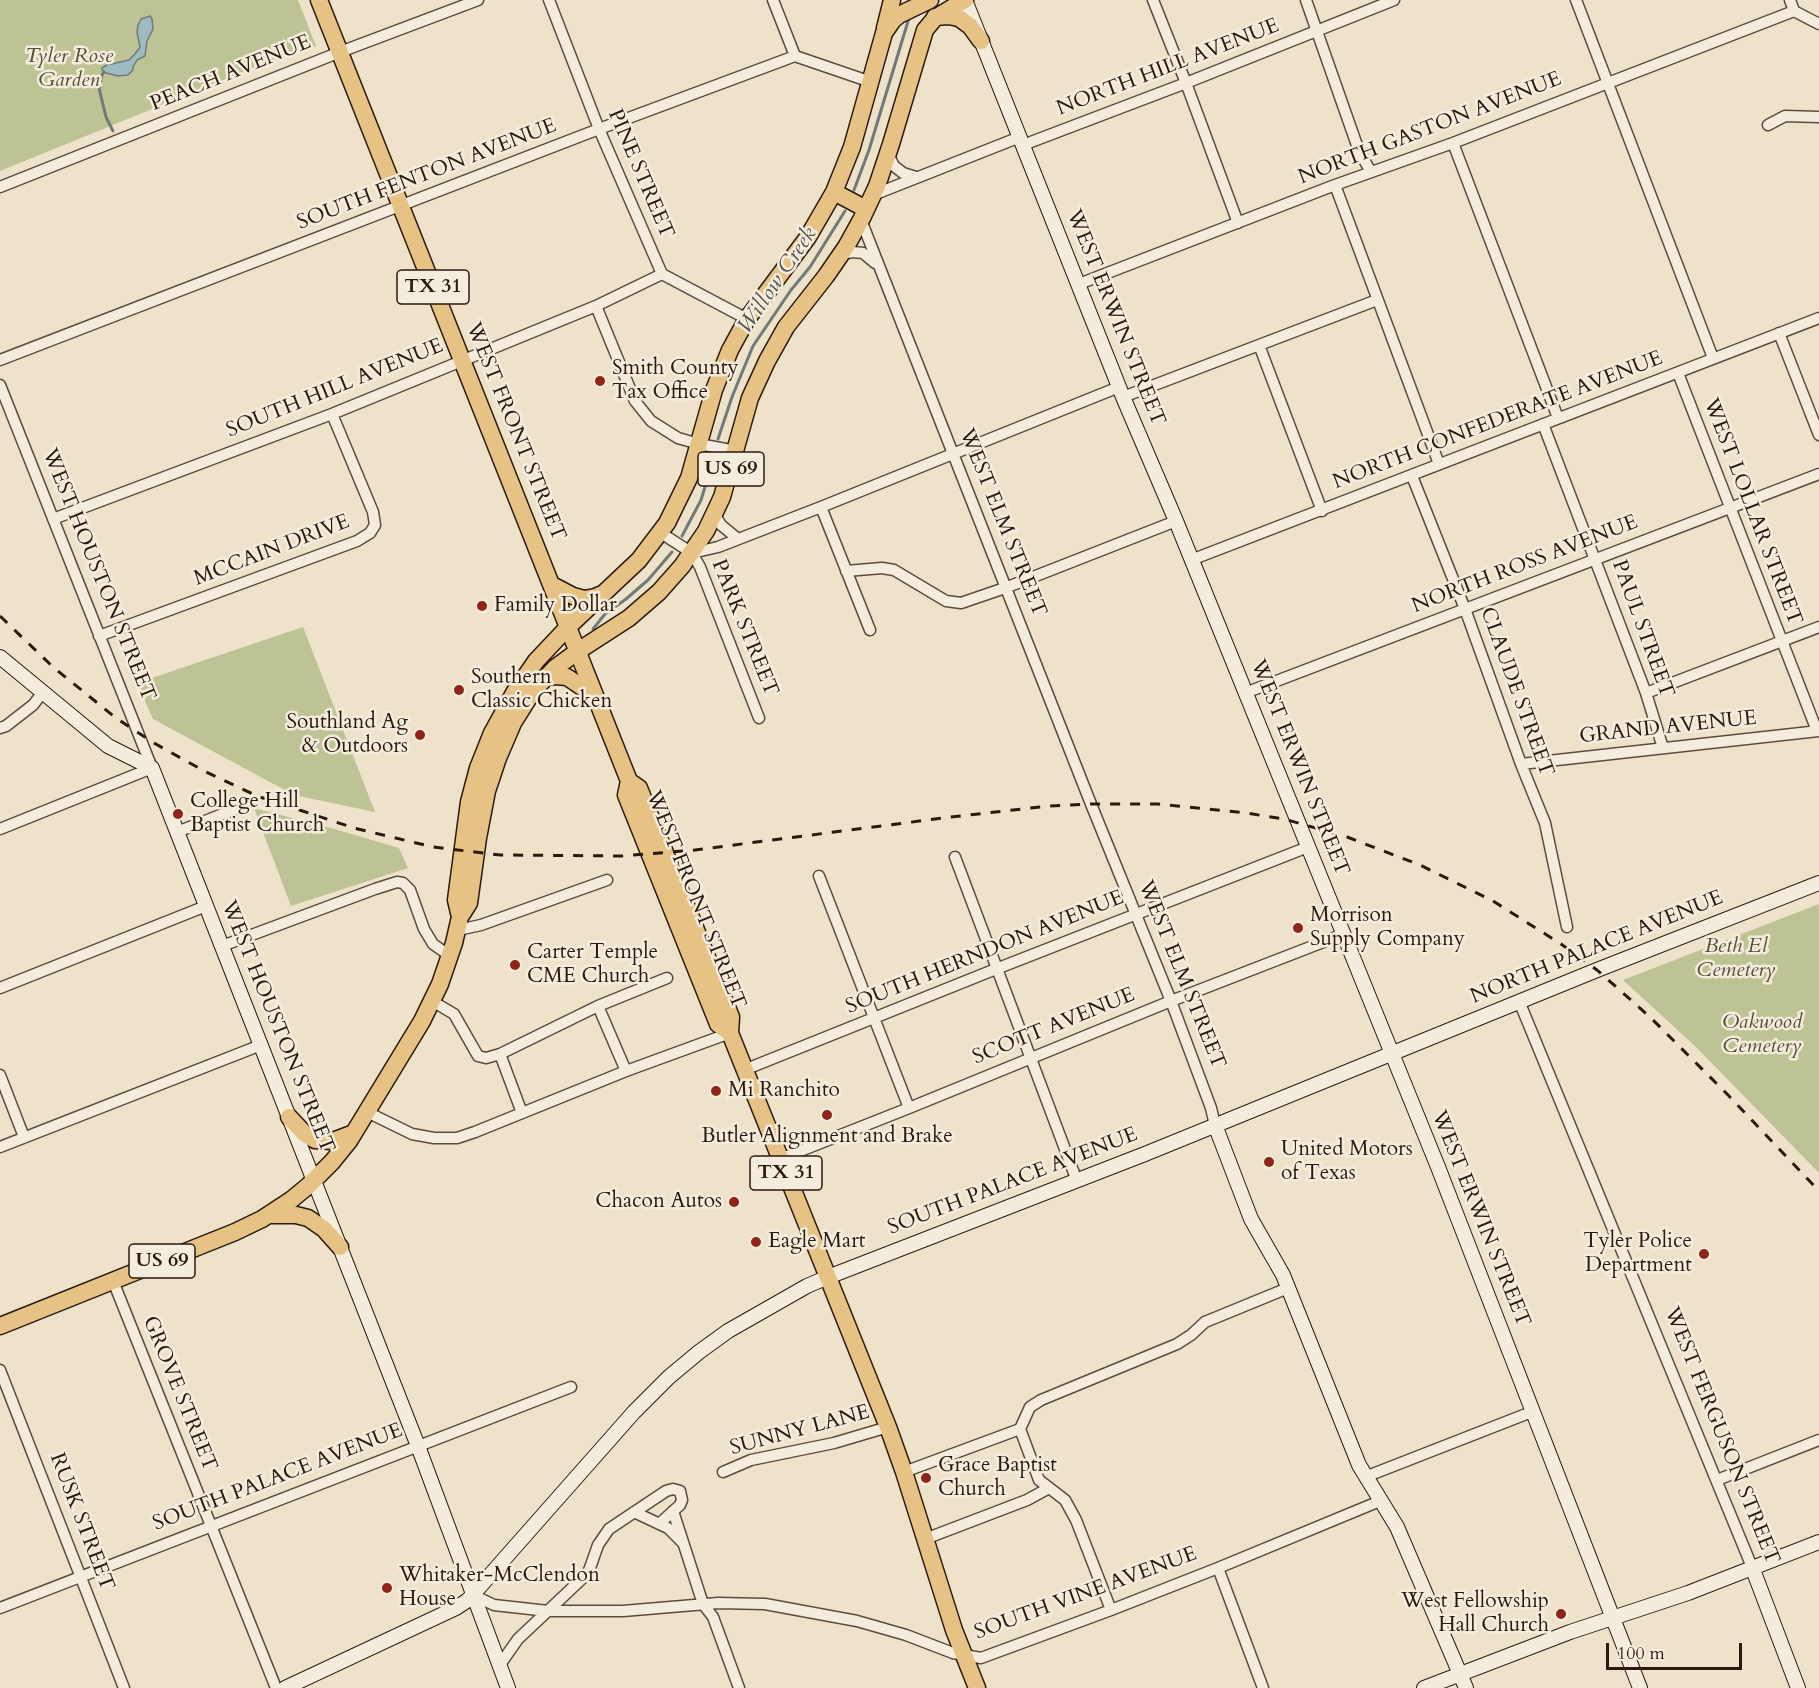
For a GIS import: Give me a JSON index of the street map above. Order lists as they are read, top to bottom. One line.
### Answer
{"streets":{"main road":["TX 31","WEST ERWIN STREET","WEST FRONT STREET","US 69","WEST ELM STREET","WEST HOUSTON STREET","NORTH PALACE AVENUE","SOUTH PALACE AVENUE","WEST FERGUSON STREET"],"street":["NORTH HILL AVENUE","PEACH AVENUE","NORTH GASTON AVENUE","PINE STREET","SOUTH FENTON AVENUE","SOUTH HILL AVENUE","NORTH CONFEDERATE AVENUE","WEST LOLLAR STREET","MCCAIN DRIVE","NORTH ROSS AVENUE","PARK STREET","PAUL STREET","CLAUDE STREET","GRAND AVENUE","SOUTH HERNDON AVENUE","SCOTT AVENUE","GROVE STREET","SUNNY LANE","RUSK STREET","SOUTH VINE AVENUE"]},"crossings":[["NORTH HILL AVENUE","WEST ERWIN STREET"],["PEACH AVENUE","WEST FRONT STREET"],["NORTH GASTON AVENUE","WEST ERWIN STREET"],["PINE STREET","SOUTH FENTON AVENUE"],["PINE STREET","SOUTH HILL AVENUE"],["SOUTH FENTON AVENUE","WEST FRONT STREET"],["WEST ERWIN STREET","NORTH CONFEDERATE AVENUE"],["WEST ERWIN STREET","US 69"],["WEST ERWIN STREET","NORTH ROSS AVENUE"],["WEST ERWIN STREET","NORTH PALACE AVENUE"],["WEST ERWIN STREET","SOUTH HERNDON AVENUE"],["WEST ERWIN STREET","SCOTT AVENUE"],["WEST ERWIN STREET","SOUTH PALACE AVENUE"],["SOUTH HILL AVENUE","WEST FRONT STREET"],["SOUTH HILL AVENUE","MCCAIN DRIVE"],["SOUTH HILL AVENUE","WEST HOUSTON STREET"],["NORTH CONFEDERATE AVENUE","WEST LOLLAR STREET"],["NORTH CONFEDERATE AVENUE","PAUL STREET"],["NORTH CONFEDERATE AVENUE","CLAUDE STREET"],["WEST FRONT STREET","US 69"],["WEST FRONT STREET","SOUTH HERNDON AVENUE"],["WEST FRONT STREET","SCOTT AVENUE"],["WEST FRONT STREET","SOUTH PALACE AVENUE"],["WEST FRONT STREET","SUNNY LANE"],["WEST FRONT STREET","SOUTH VINE AVENUE"],["US 69","WEST ELM STREET"],["US 69","WEST HOUSTON STREET"],["US 69","PARK STREET"],["US 69","GROVE STREET"],["WEST LOLLAR STREET","NORTH ROSS AVENUE"],["WEST LOLLAR STREET","GRAND AVENUE"],["WEST ELM STREET","SOUTH HERNDON AVENUE"],["WEST ELM STREET","SCOTT AVENUE"],["WEST ELM STREET","SOUTH PALACE AVENUE"],["WEST ELM STREET","SOUTH VINE AVENUE"],["MCCAIN DRIVE","WEST HOUSTON STREET"],["NORTH ROSS AVENUE","PAUL STREET"],["NORTH ROSS AVENUE","CLAUDE STREET"],["WEST HOUSTON STREET","SOUTH PALACE AVENUE"],["WEST HOUSTON STREET","SOUTH VINE AVENUE"],["PAUL STREET","GRAND AVENUE"],["CLAUDE STREET","GRAND AVENUE"],["NORTH PALACE AVENUE","SOUTH PALACE AVENUE"],["NORTH PALACE AVENUE","WEST FERGUSON STREET"],["SOUTH PALACE AVENUE","GROVE STREET"],["SOUTH PALACE AVENUE","RUSK STREET"],["SOUTH PALACE AVENUE","SOUTH VINE AVENUE"]],"water":["Willow Creek"],"parks":["Tyler Rose Garden","Beth El Cemetery","Oakwood Cemetery"],"places":["Smith County Tax Office","Family Dollar","Southern Classic Chicken","Southland Ag & Outdoors","College Hill Baptist Church","Morrison Supply Company","Carter Temple CME Church","Mi Ranchito","Butler Alignment and Brake","United Motors of Texas","Chacon Autos","Eagle Mart","Tyler Police Department","Grace Baptist Church","Whitaker-McClendon House","West Fellowship Hall Church"],"scale_bar":"100 m"}
